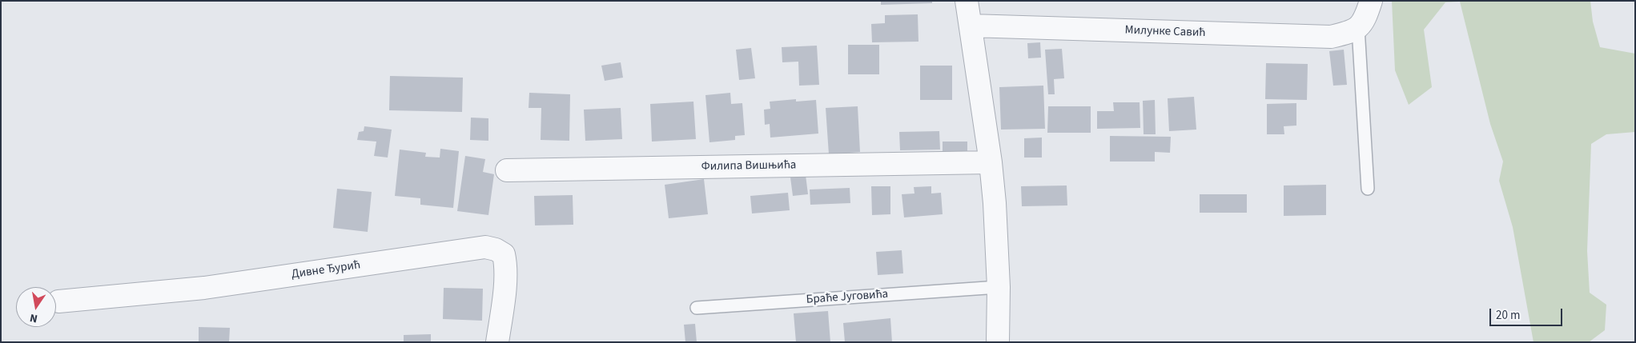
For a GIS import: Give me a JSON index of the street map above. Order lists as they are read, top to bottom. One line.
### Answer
{"streets":{"street":["Милунке Савић","Филипа Вишњића","Дивне Ђурић"],"lane":["Браће Југовића"]},"scale_bar":"20 m","north":"bottom"}
